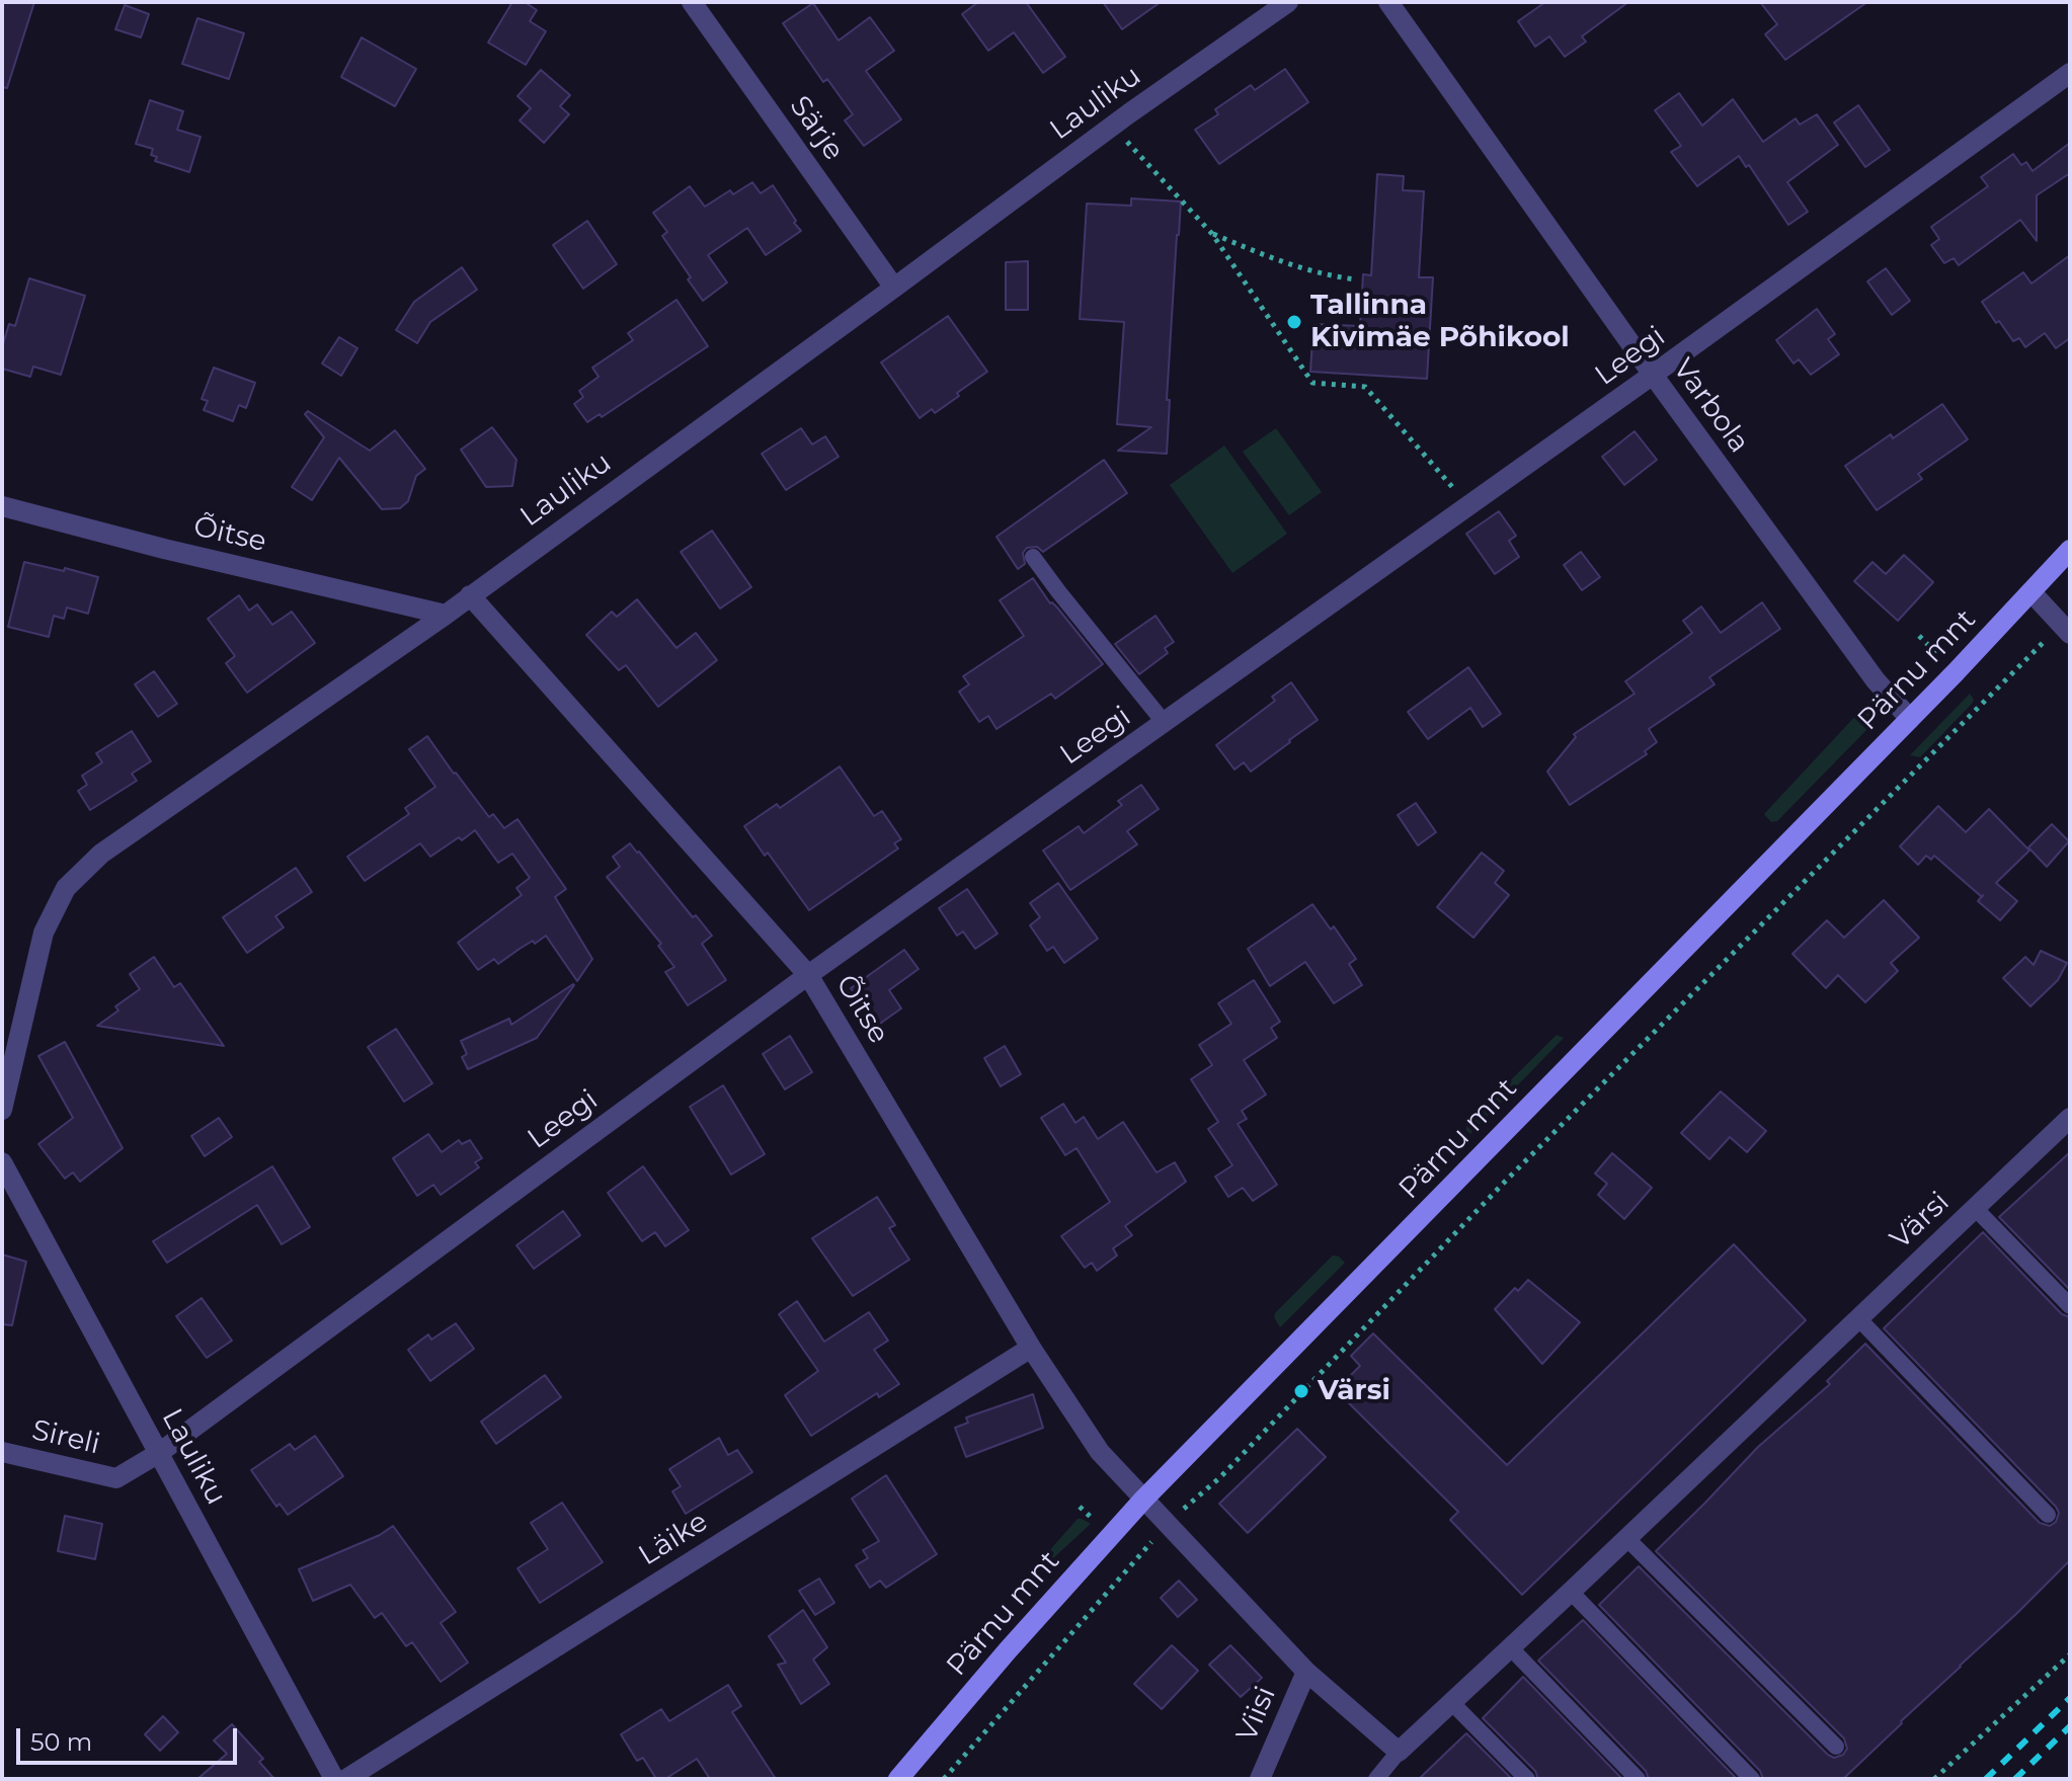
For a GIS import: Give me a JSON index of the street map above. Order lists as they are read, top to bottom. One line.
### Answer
{"streets":{"main road":["Pärnu mnt"],"street":["Lauliku","Särje","Leegi","Varbola","Õitse","Värsi","Sireli","Läike","Viisi"]},"crossings":[["Lauliku","Särje"],["Lauliku","Leegi"],["Lauliku","Õitse"],["Lauliku","Sireli"],["Leegi","Varbola"],["Leegi","Õitse"],["Leegi","Sireli"],["Varbola","Pärnu mnt"],["Õitse","Pärnu mnt"],["Õitse","Läike"]],"places":["Tallinna Kivimäe Põhikool","Värsi"],"scale_bar":"50 m"}
